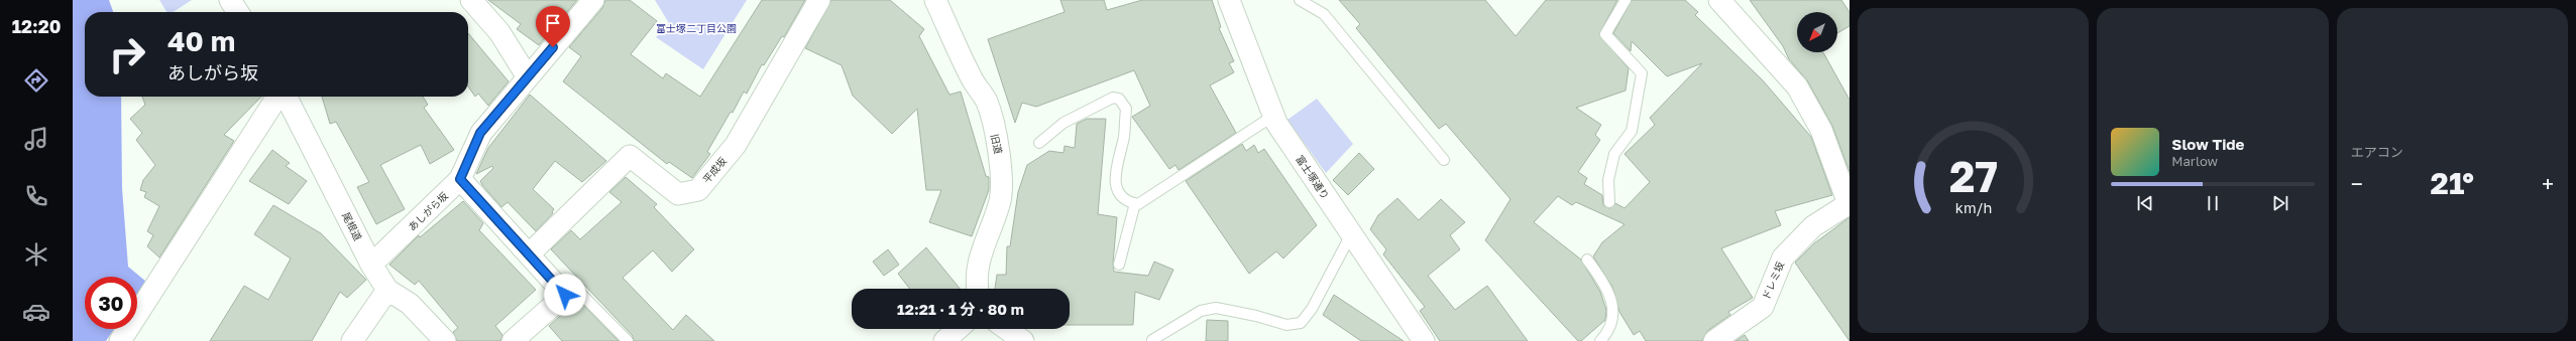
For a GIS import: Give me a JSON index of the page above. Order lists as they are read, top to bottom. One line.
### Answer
{"streets":{"street":["旧道","平成坂","富士塚通り","あしがら坂","尾根道","ドレミ坂"]},"crossings":[["あしがら坂","尾根道"]],"parks":["富士塚二丁目公園"],"north":"bottom left","page":{"tabs":"12:20","tile":"エアコン","turn":["40 m","あしがら坂"],"song":["Slow Tide","Marlow"],"heat":["−","21°","+"],"limit":"30","trip":"12:21 · 1 分 · 80 m","gauge":["27","km/h"]}}
